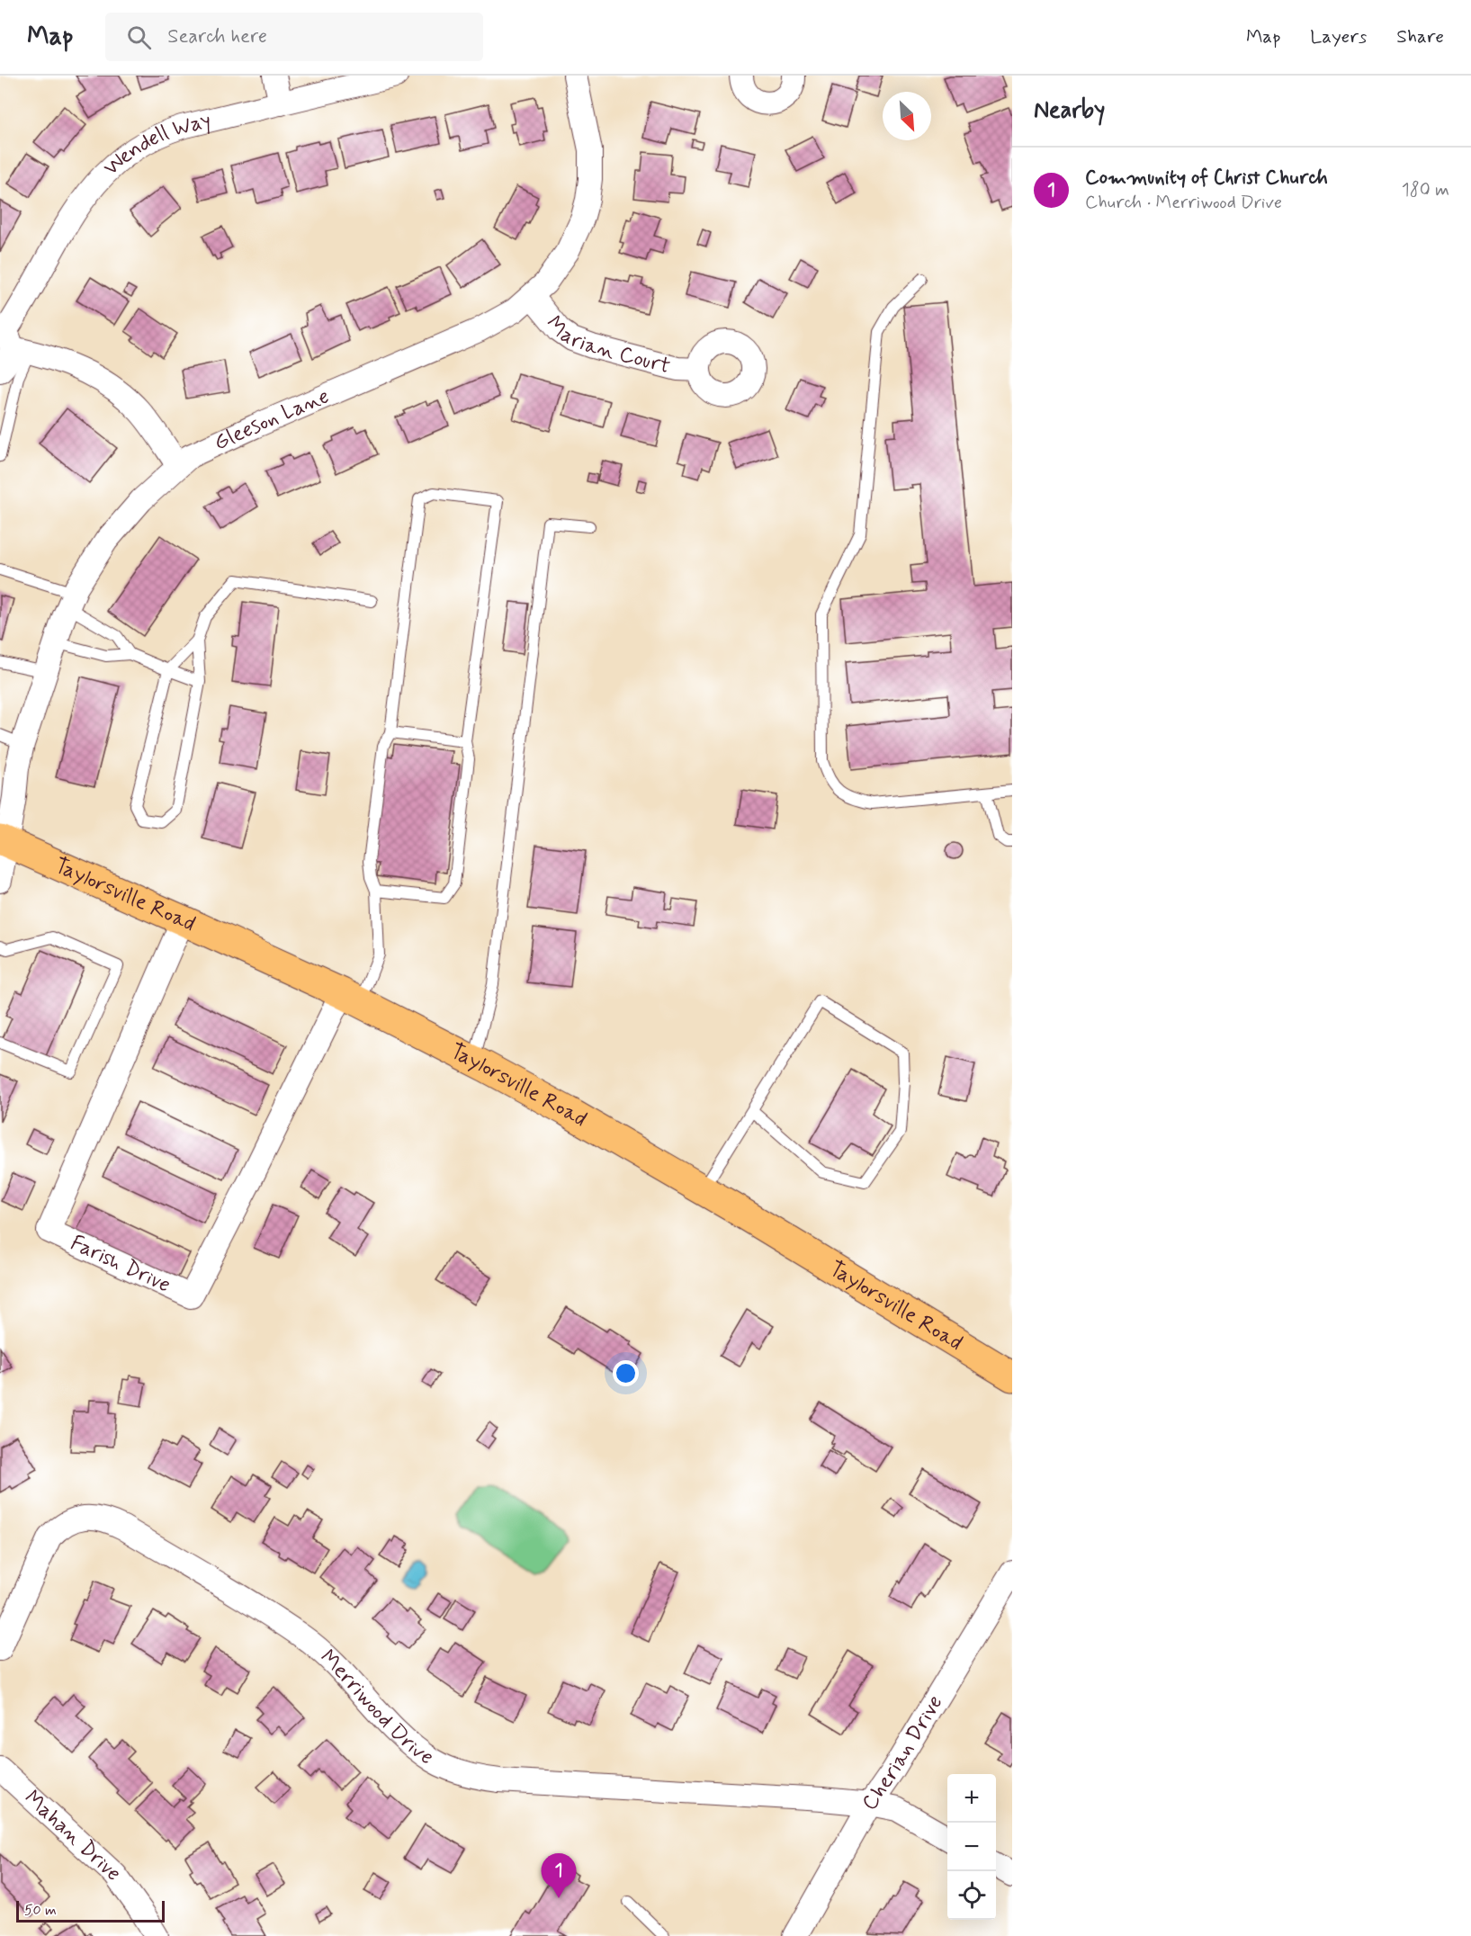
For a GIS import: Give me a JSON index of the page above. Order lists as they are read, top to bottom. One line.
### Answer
{"streets":{"main road":["Taylorsville Road"],"street":["Wendell Way","Marian Court","Gleeson Lane","Farish Drive","Merriwood Drive","Cherian Drive","Mahan Drive"]},"crossings":[["Marian Court","Gleeson Lane"],["Gleeson Lane","Taylorsville Road"],["Taylorsville Road","Farish Drive"],["Merriwood Drive","Cherian Drive"]],"scale_bar":"50 m","north":"bottom right","page":{"header":"Map","search":"Search here","nav":["Map","Layers","Share"],"heading":"Nearby","list":[{"mark":"1","name":"Community of Christ Church","note":"Church · Merriwood Drive","value":"180 m"}],"map_buttons":["+","−"],"pins":"1","scale":"50 m"}}
